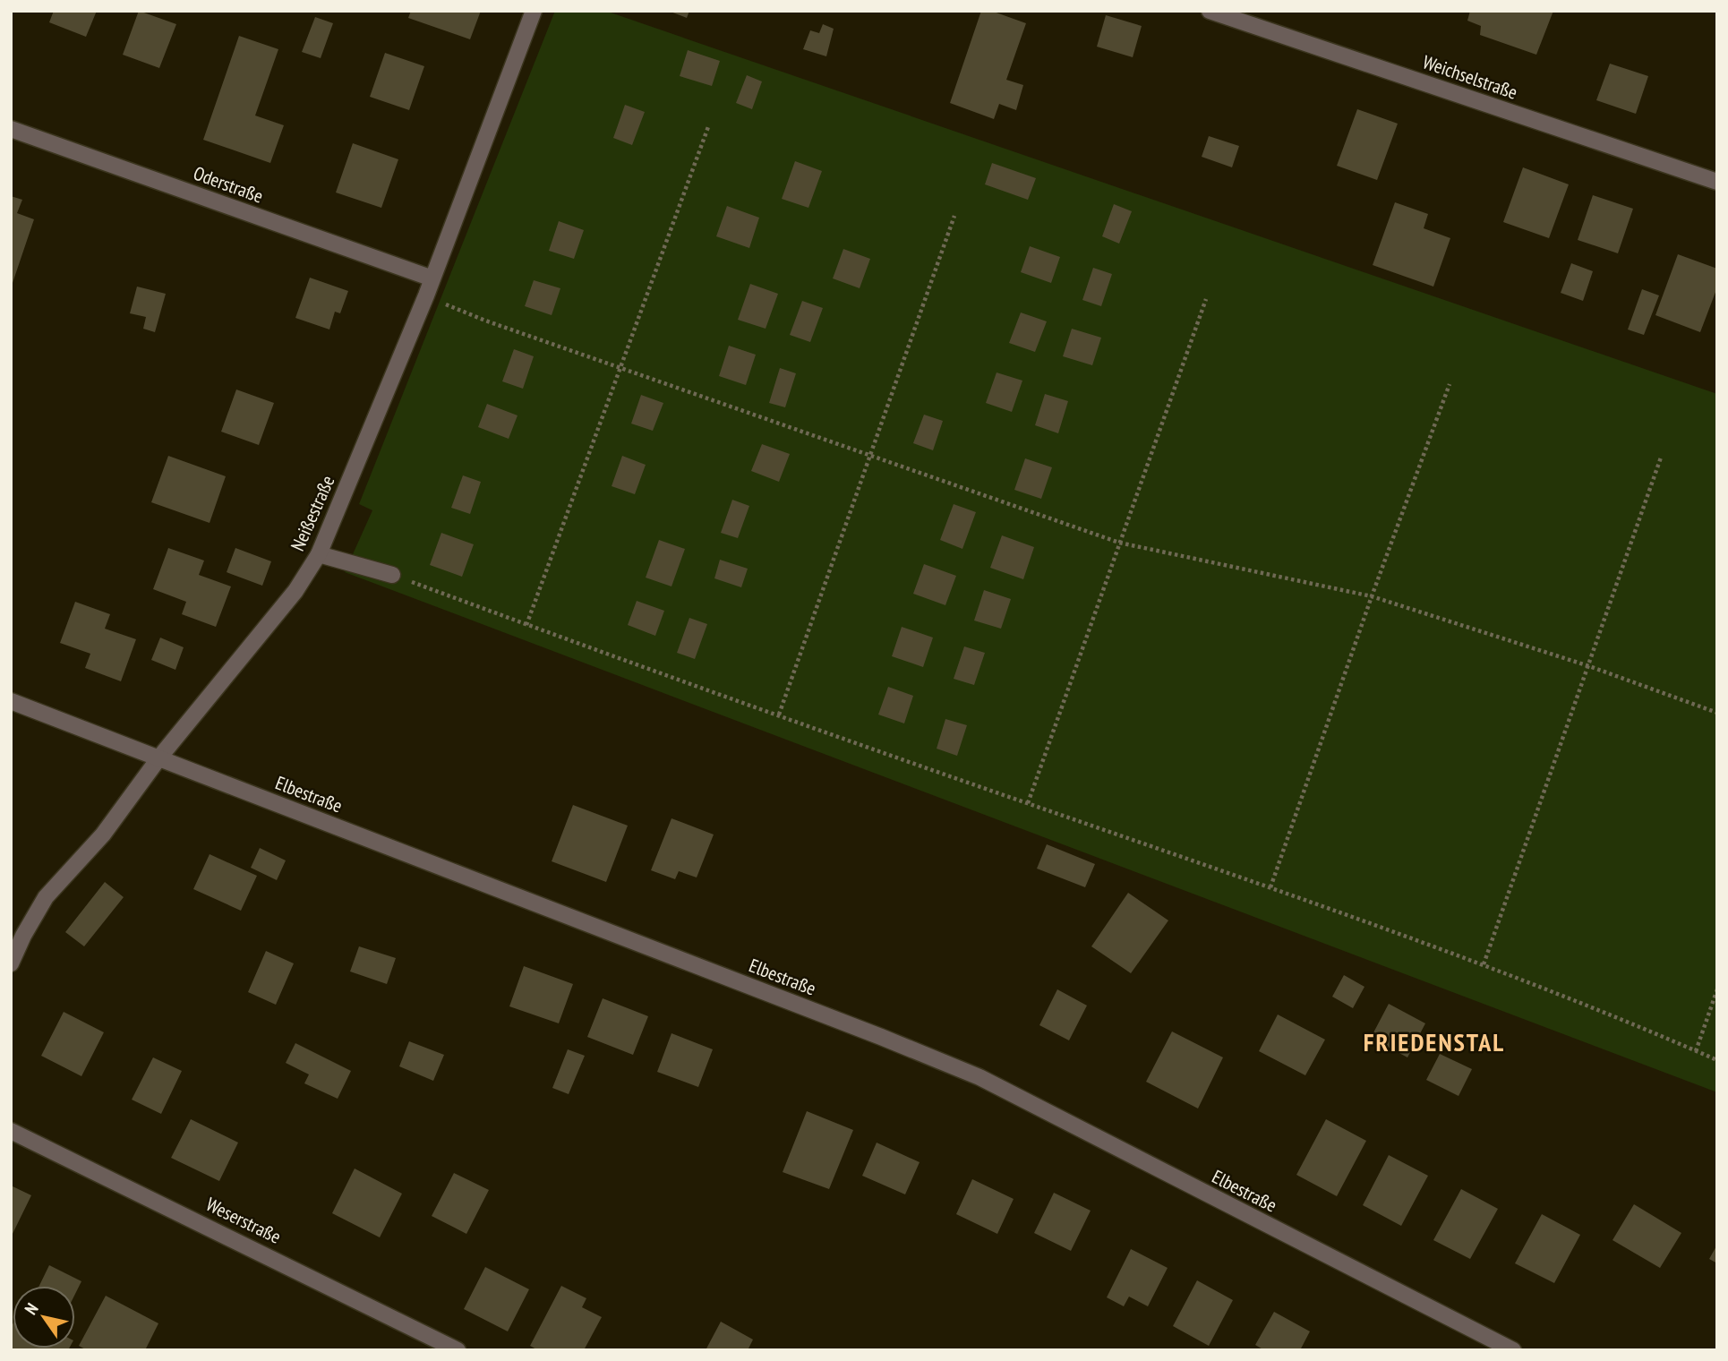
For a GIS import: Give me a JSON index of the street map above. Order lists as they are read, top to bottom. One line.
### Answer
{"streets":{"street":["Weichselstraße","Oderstraße","Neißestraße","Elbestraße","Weserstraße"]},"crossings":[["Oderstraße","Neißestraße"],["Neißestraße","Elbestraße"]],"districts":["FRIEDENSTAL"],"north":"top left"}
